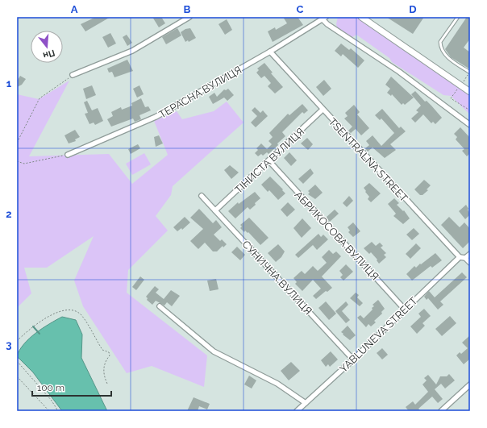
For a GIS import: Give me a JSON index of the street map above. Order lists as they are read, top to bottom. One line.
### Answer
{"streets":{"street":["ТЕРАСНА ВУЛИЦЯ","TSENTRALNA STREET","ТІНИСТА ВУЛИЦЯ","АБРИКОСОВА ВУЛИЦЯ","СУНИЧНА ВУЛИЦЯ","YABLUNEVA STREET"]},"crossings":[["ТЕРАСНА ВУЛИЦЯ","TSENTRALNA STREET"],["TSENTRALNA STREET","ТІНИСТА ВУЛИЦЯ"],["TSENTRALNA STREET","YABLUNEVA STREET"],["ТІНИСТА ВУЛИЦЯ","АБРИКОСОВА ВУЛИЦЯ"],["ТІНИСТА ВУЛИЦЯ","СУНИЧНА ВУЛИЦЯ"],["АБРИКОСОВА ВУЛИЦЯ","YABLUNEVA STREET"],["СУНИЧНА ВУЛИЦЯ","YABLUNEVA STREET"]],"scale_bar":"100 m","north":"bottom","grid":{"columns":["A","B","C","D"],"rows":["1","2","3"]}}
